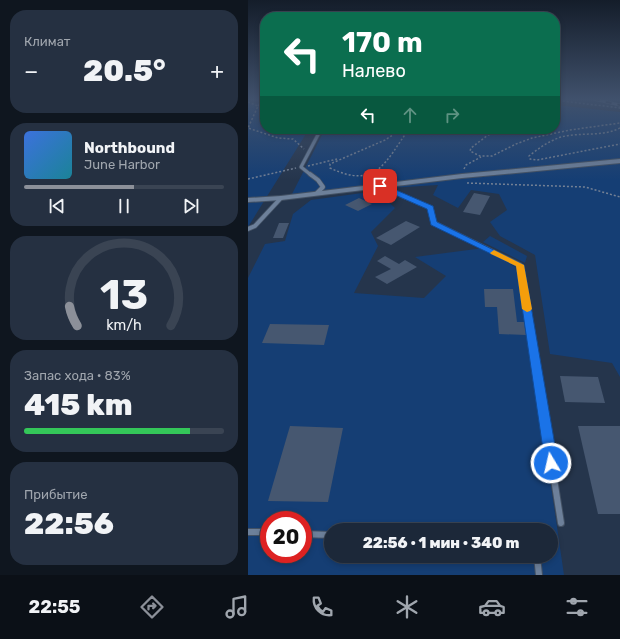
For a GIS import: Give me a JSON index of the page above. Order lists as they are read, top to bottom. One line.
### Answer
{"page":{"tile":["Климат",["Запас хода · 83%","415 km"],["Прибытие","22:56"]],"turn":["170 m","Налево"],"heat":["−","20.5°","+"],"song":["Northbound","June Harbor"],"limit":"20","trip":"22:56 · 1 мин · 340 m","tabs":"22:55","gauge":["13","km/h"]}}
